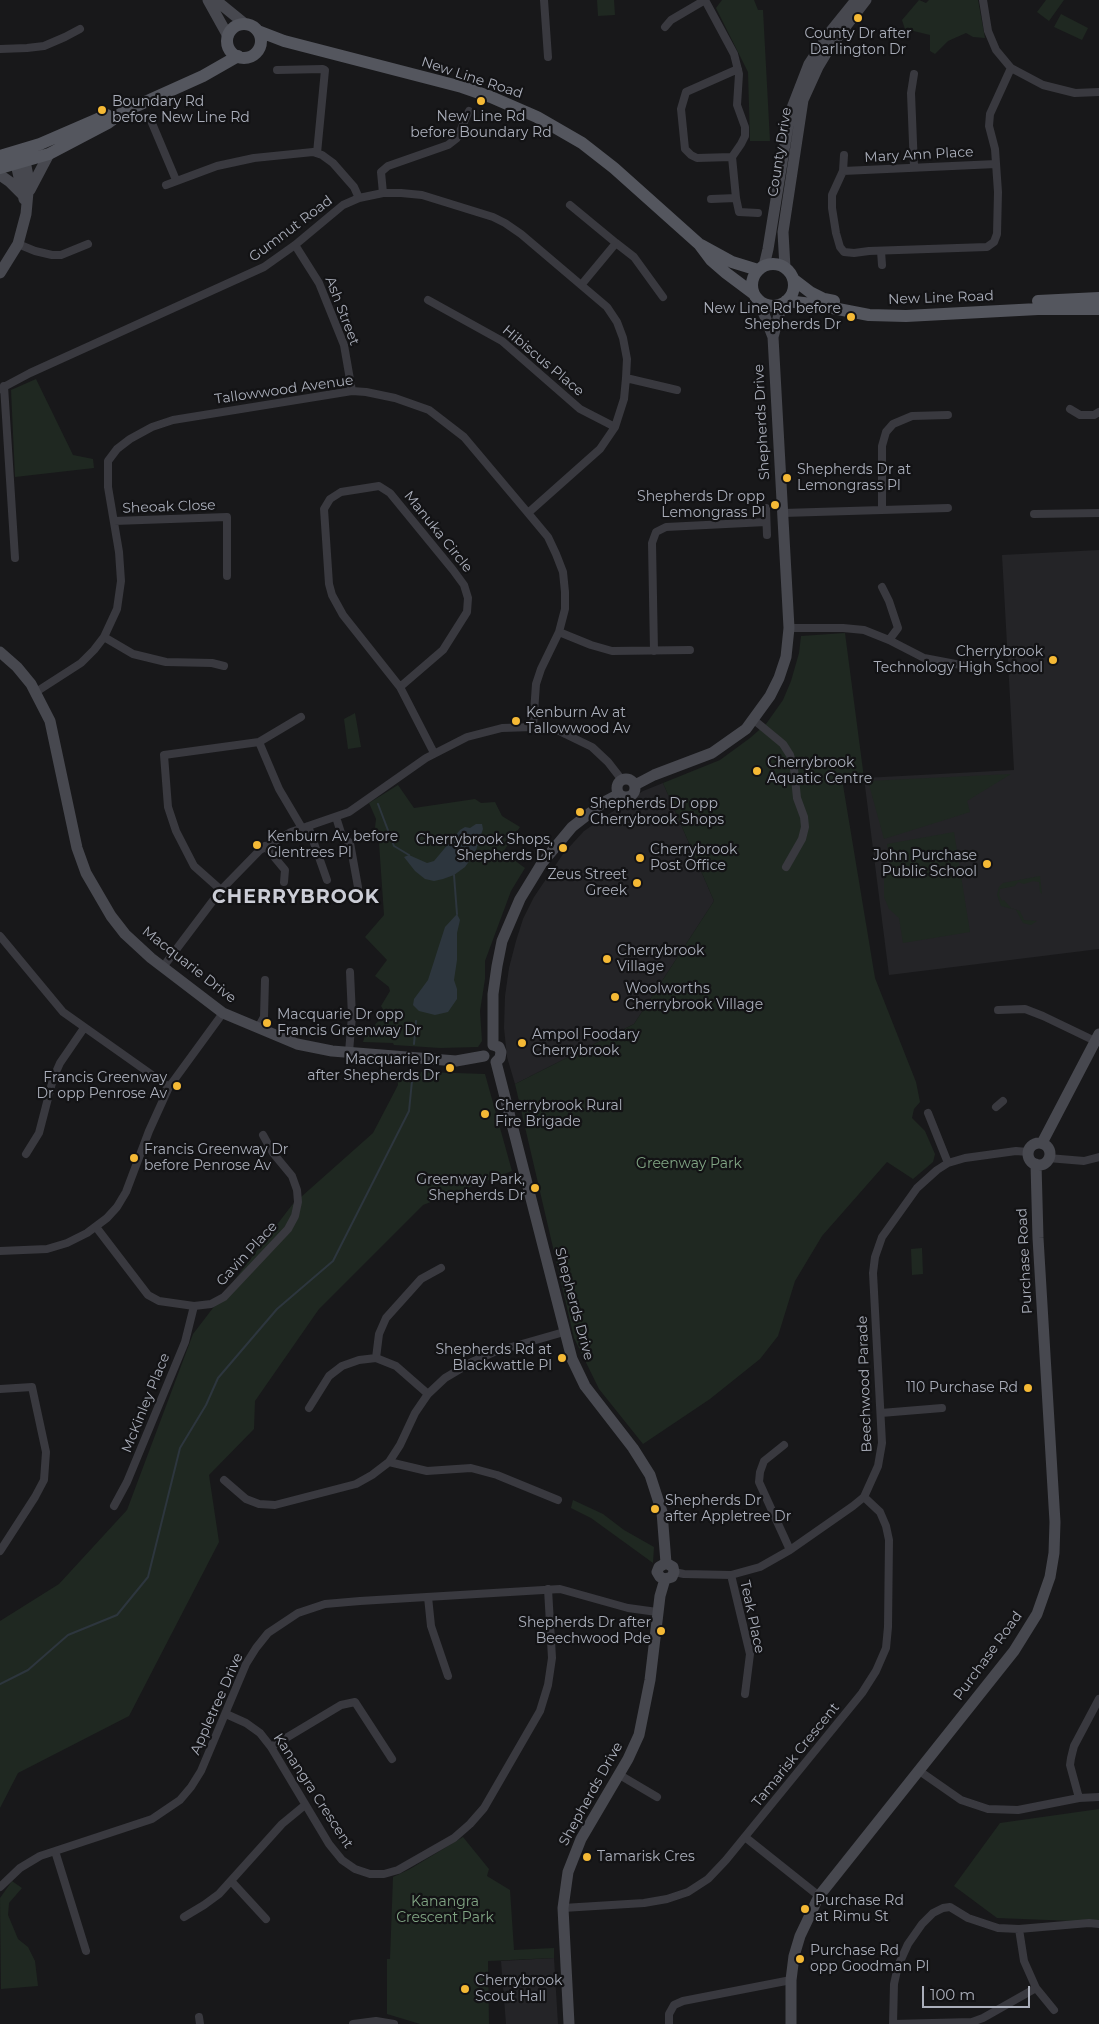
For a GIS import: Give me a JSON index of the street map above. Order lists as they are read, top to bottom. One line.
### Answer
{"streets":{"main road":["New Line Road","County Drive","Shepherds Drive","Macquarie Drive","Purchase Road"],"street":["Mary Ann Place","Gumnut Road","Ash Street","Hibiscus Place","Tallowwood Avenue","Sheoak Close","Manuka Circle","Gavin Place","Beechwood Parade","McKinley Place","Teak Place","Appletree Drive","Tamarisk Crescent","Kanangra Crescent"]},"crossings":[["New Line Road","County Drive"],["New Line Road","Shepherds Drive"],["County Drive","Shepherds Drive"],["Gumnut Road","Ash Street"],["Gumnut Road","Hibiscus Place"],["Gumnut Road","Tallowwood Avenue"],["Ash Street","Tallowwood Avenue"],["Tallowwood Avenue","Sheoak Close"],["Tallowwood Avenue","Macquarie Drive"],["Shepherds Drive","Macquarie Drive"],["Shepherds Drive","Beechwood Parade"],["Shepherds Drive","Appletree Drive"],["Shepherds Drive","Tamarisk Crescent"],["Gavin Place","McKinley Place"],["Purchase Road","Beechwood Parade"],["Beechwood Parade","Teak Place"],["Beechwood Parade","Tamarisk Crescent"],["Appletree Drive","Kanangra Crescent"]],"districts":["CHERRYBROOK"],"parks":["Greenway Park","Kanangra Crescent Park"],"places":["County Dr after Darlington Dr","New Line Rd before Boundary Rd","Boundary Rd before New Line Rd","New Line Rd before Shepherds Dr","Shepherds Dr at Lemongrass Pl","Shepherds Dr opp Lemongrass Pl","Cherrybrook Technology High School","Kenburn Av at Tallowwood Av","Cherrybrook Aquatic Centre","Shepherds Dr opp Cherrybrook Shops","Kenburn Av before Glentrees Pl","Cherrybrook Shops, Shepherds Dr","Cherrybrook Post Office","John Purchase Public School","Zeus Street Greek","Cherrybrook Village","Woolworths Cherrybrook Village","Macquarie Dr opp Francis Greenway Dr","Ampol Foodary Cherrybrook","Macquarie Dr after Shepherds Dr","Francis Greenway Dr opp Penrose Av","Cherrybrook Rural Fire Brigade","Francis Greenway Dr before Penrose Av","Greenway Park, Shepherds Dr","Shepherds Rd at Blackwattle Pl","110 Purchase Rd","Shepherds Dr after Appletree Dr","Shepherds Dr after Beechwood Pde","Tamarisk Cres","Purchase Rd at Rimu St","Purchase Rd opp Goodman Pl","Cherrybrook Scout Hall"],"scale_bar":"100 m"}
